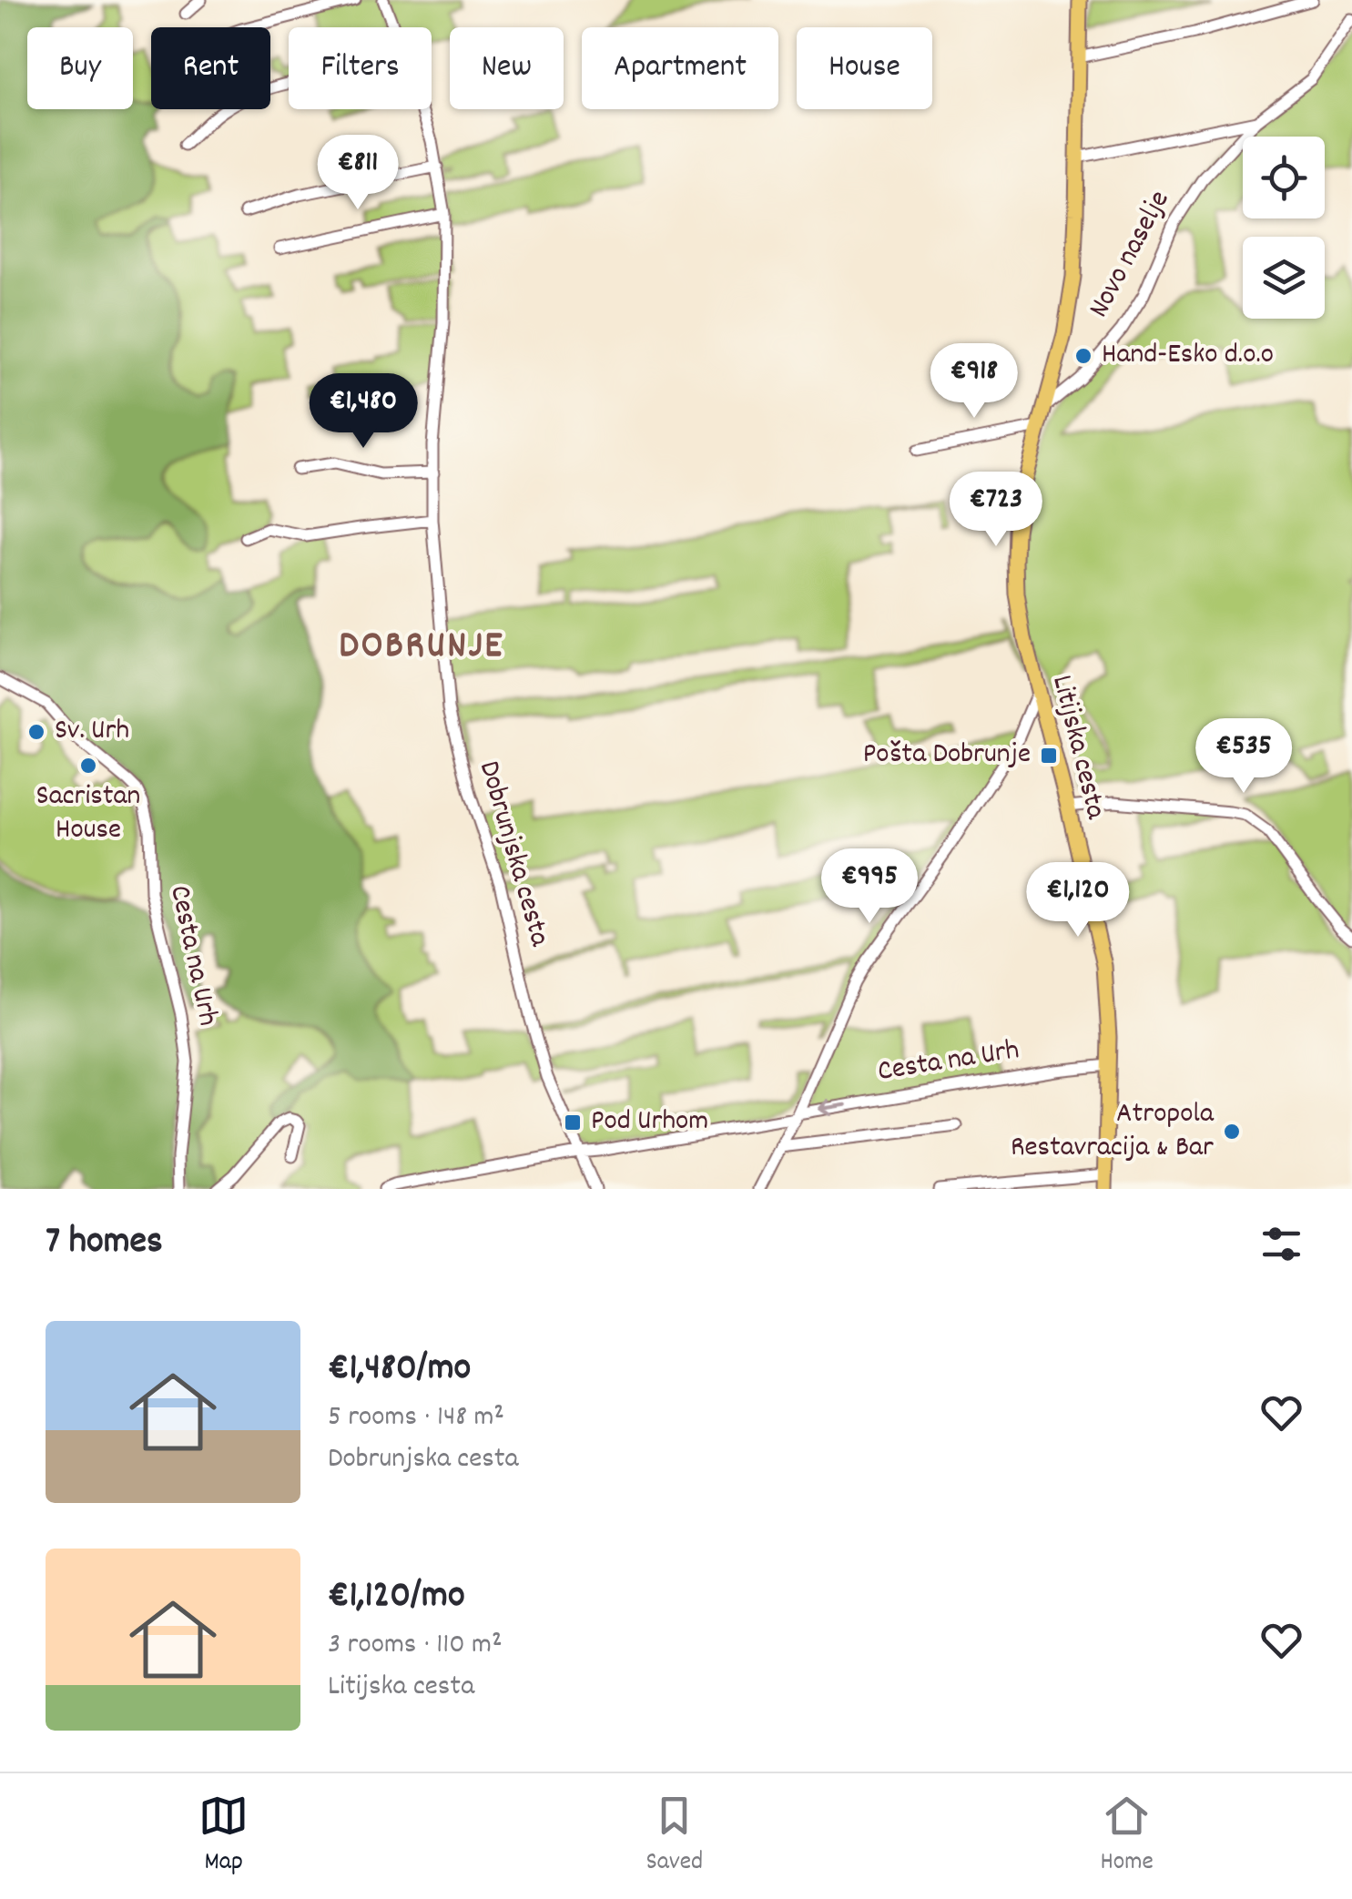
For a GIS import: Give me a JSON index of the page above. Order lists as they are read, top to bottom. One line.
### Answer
{"streets":{"main road":["Litijska cesta"],"street":["Novo naselje","Dobrunjska cesta","Cesta na Urh"]},"crossings":[["Novo naselje","Litijska cesta"],["Litijska cesta","Cesta na Urh"],["Dobrunjska cesta","Cesta na Urh"]],"districts":["DOBRUNJE"],"places":{"other":["Hand-Esko d.o.o","Sv. Urh","Sacristan House","Atropola Restavracija & Bar"],"transit":["Pošta Dobrunje","Pod Urhom"]},"page":{"chip":["Buy","Rent","Filters","New","Apartment","House"],"price":["€811","€918","€1,480","€723","€535","€995","€1,120"],"heading":"7 homes","list":[{"name":"€1,480/mo","note":"5 rooms · 148 m² · Dobrunjska cesta"},{"name":"€1,120/mo","note":"3 rooms · 110 m² · Litijska cesta"}],"tabs":["Map","Saved","Home"]}}
